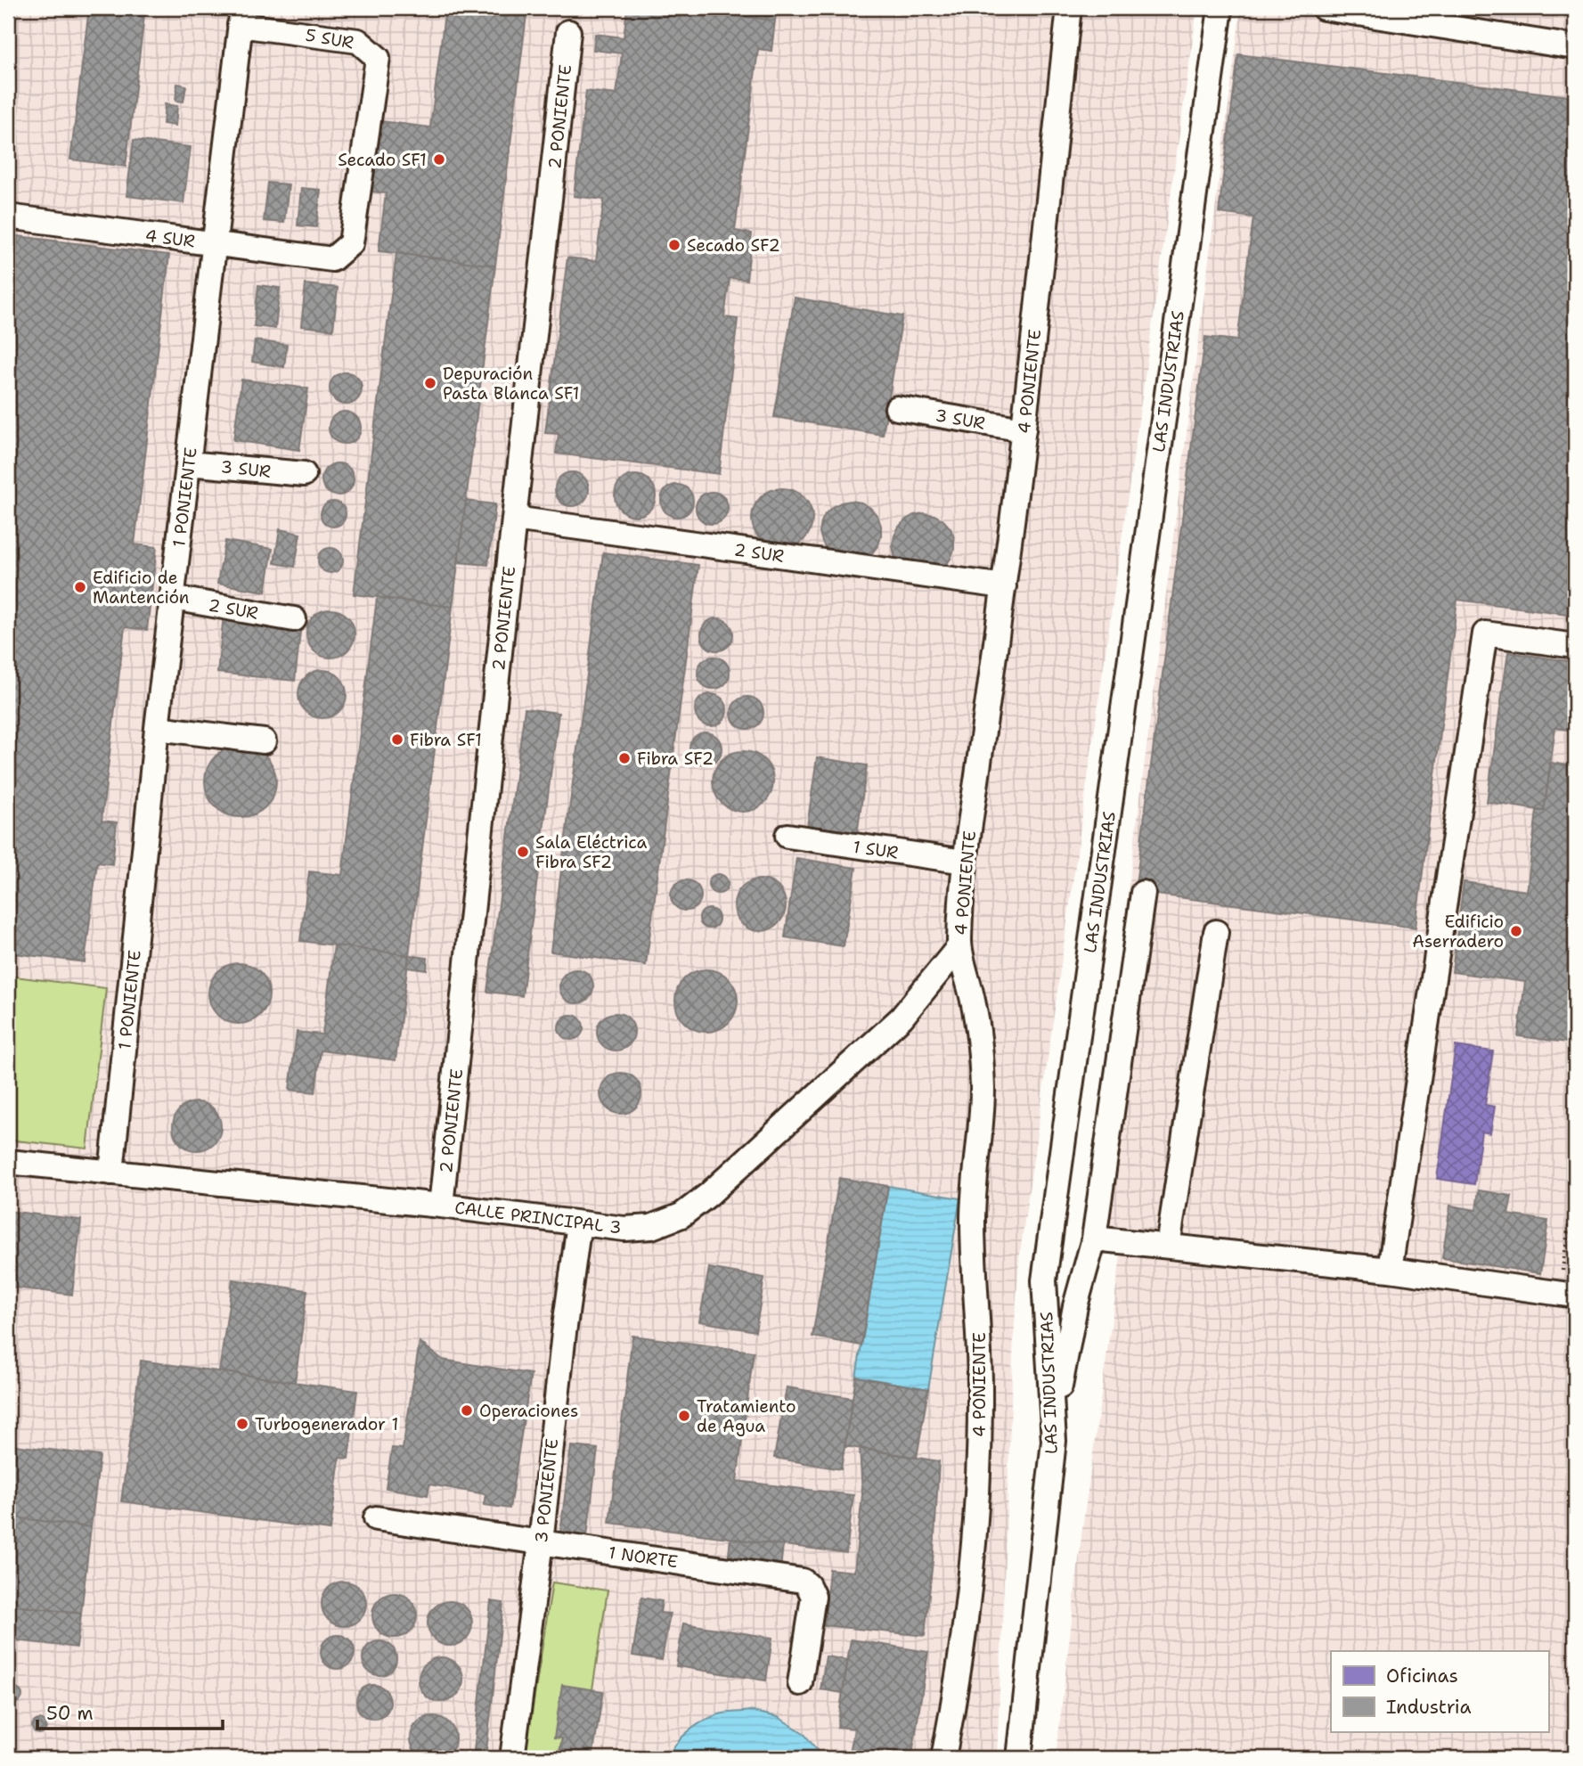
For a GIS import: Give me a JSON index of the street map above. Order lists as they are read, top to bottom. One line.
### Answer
{"streets":{"street":["5 SUR","2 PONIENTE","4 SUR","4 PONIENTE","LAS INDUSTRIAS","3 SUR","1 PONIENTE","2 SUR","1 SUR","CALLE PRINCIPAL 3","3 PONIENTE","1 NORTE"]},"crossings":[["5 SUR","4 SUR"],["5 SUR","1 PONIENTE"],["2 PONIENTE","2 SUR"],["2 PONIENTE","CALLE PRINCIPAL 3"],["4 SUR","1 PONIENTE"],["4 PONIENTE","3 SUR"],["4 PONIENTE","2 SUR"],["4 PONIENTE","1 SUR"],["4 PONIENTE","CALLE PRINCIPAL 3"],["3 SUR","1 PONIENTE"],["1 PONIENTE","2 SUR"],["1 PONIENTE","CALLE PRINCIPAL 3"],["CALLE PRINCIPAL 3","3 PONIENTE"],["3 PONIENTE","1 NORTE"]],"places":["Secado SF1","Secado SF2","Depuración Pasta Blanca SF1","Edificio de Mantención","Fibra SF1","Fibra SF2","Sala Eléctrica Fibra SF2","Edificio Aserradero","Operaciones","Tratamiento de Agua","Turbogenerador 1"],"legend":["Oficinas","Industria"],"scale_bar":"50 m"}
